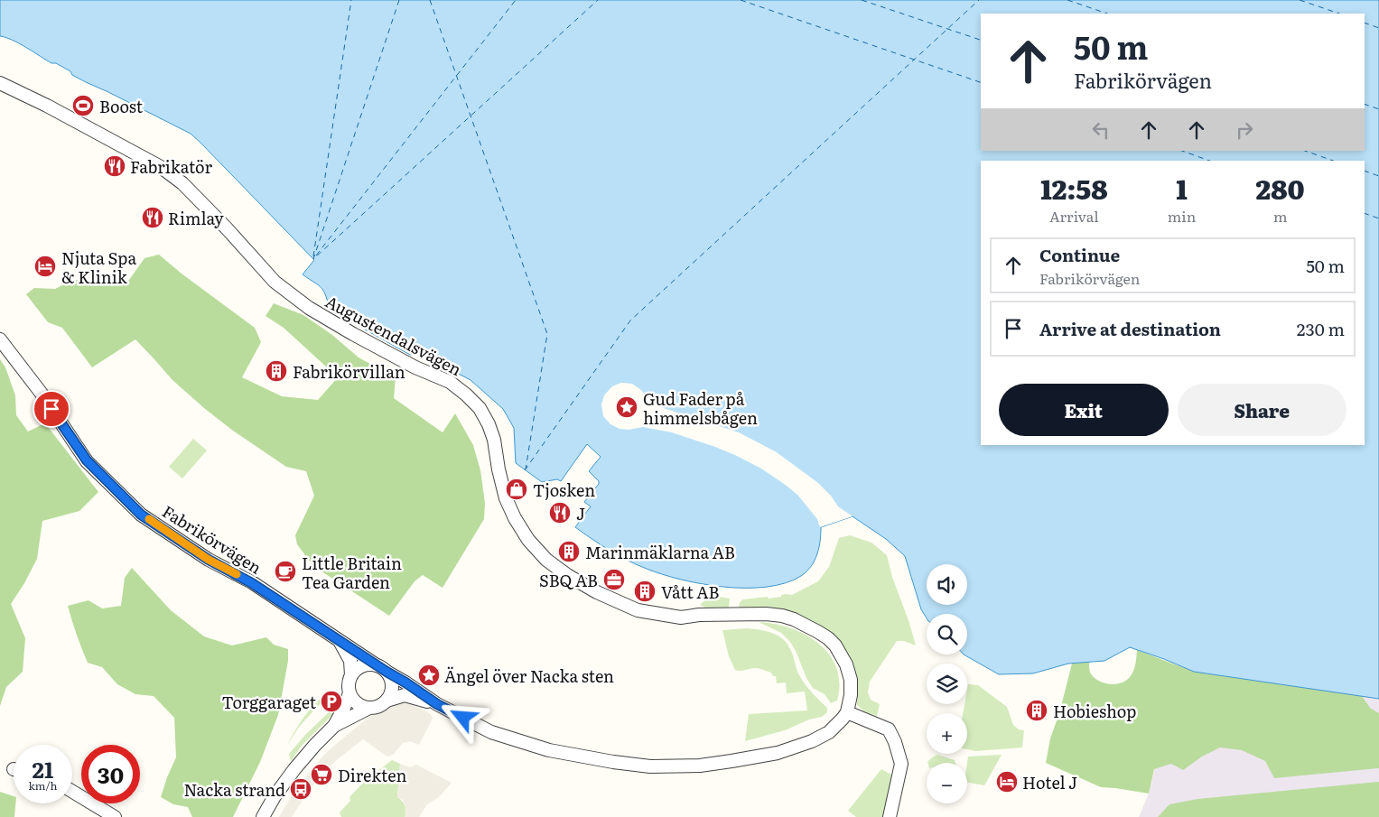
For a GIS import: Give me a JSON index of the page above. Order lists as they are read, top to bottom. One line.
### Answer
{"streets":{"street":["Augustendalsvägen","Fabrikörvägen"]},"places":{"sports":["Boost"],"restaurant":["Fabrikatör","Rimlay","J"],"hotel":["Njuta Spa & Klinik","Hotel J"],"building":["Fabrikörvillan","Marinmäklarna AB","Vått AB","Hobieshop"],"place":["Gud Fader på himmelsbågen","Ängel över Nacka sten"],"shop":["Tjosken"],"cafe":["Little Britain Tea Garden"],"office":["SBQ AB"],"parking":["Torggaraget"],"supermarket":["Direkten"],"bus stop":["Nacka strand"]},"page":{"turn":["50 m","Fabrikörvägen"],"eta":["12:58","Arrival","1","min","280","m"],"list":[{"name":"Continue","note":"Fabrikörvägen","value":"50 m"},{"name":"Arrive at destination","value":"230 m"}],"buttons":["Exit","Share"],"map_buttons":["+","−"],"speed":"21 km/h","limit":"30"}}
